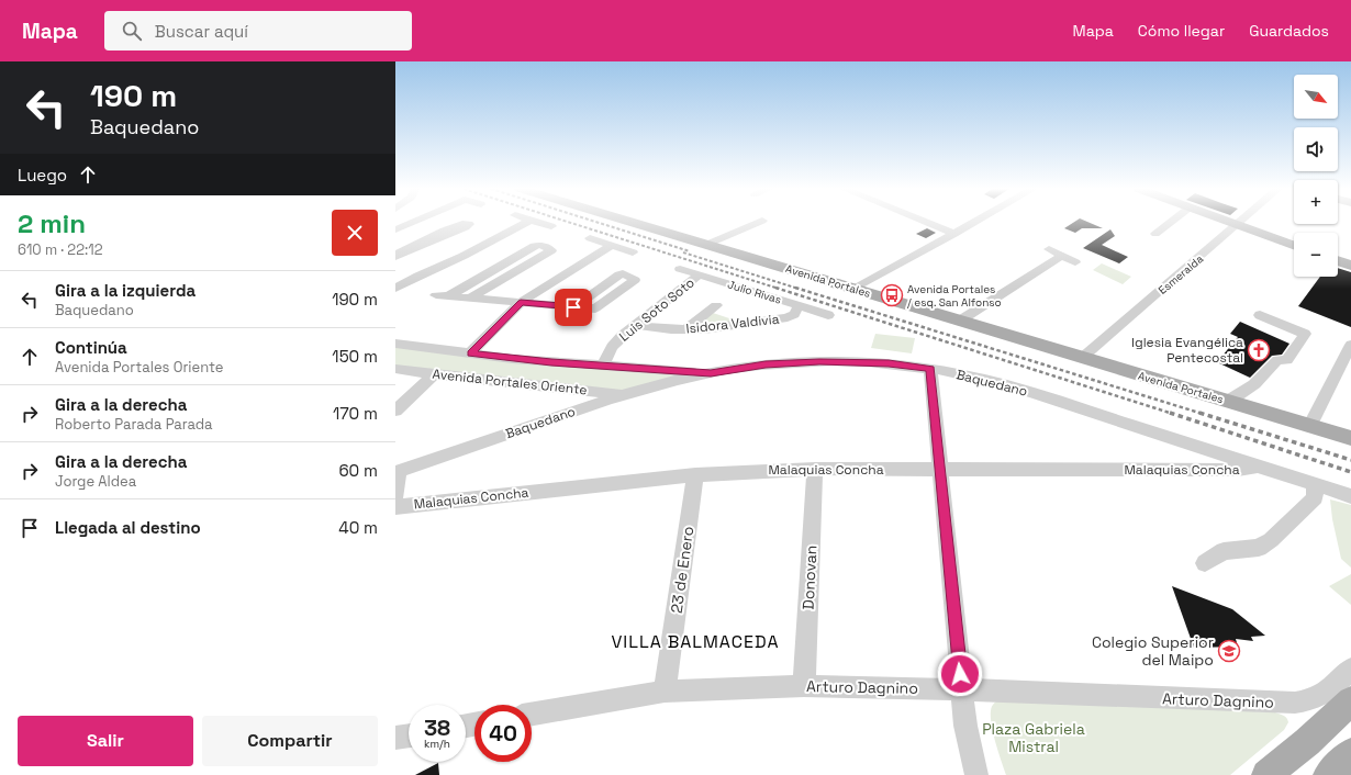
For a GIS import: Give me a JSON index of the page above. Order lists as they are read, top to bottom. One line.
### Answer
{"streets":{"main road":["Avenida Portales"],"street":["Esmeralda","Julio Rivas","Luis Soto Soto","Isidora Valdivia","Avenida Portales Oriente","Baquedano","Malaquias Concha","23 de Enero","Donovan","Arturo Dagnino"]},"crossings":[["Esmeralda","Avenida Portales"],["Julio Rivas","Luis Soto Soto"],["Julio Rivas","Isidora Valdivia"],["Luis Soto Soto","Isidora Valdivia"],["Luis Soto Soto","Avenida Portales Oriente"],["Avenida Portales Oriente","Baquedano"],["Baquedano","Malaquias Concha"],["Malaquias Concha","23 de Enero"],["Malaquias Concha","Donovan"],["23 de Enero","Arturo Dagnino"],["Donovan","Arturo Dagnino"]],"districts":["VILLA BALMACEDA"],"parks":["Plaza Gabriela Mistral"],"places":{"bus stop":["Avenida Portales / esq. San Alfonso"],"church":["Iglesia Evangélica Pentecostal"],"school or university":["Colegio Superior del Maipo"]},"north":"bottom right","page":{"header":"Mapa","search":"Buscar aquí","nav":["Mapa","Cómo llegar","Guardados"],"turn":["190 m","Baquedano"],"map_buttons":["+","−"],"then":"Luego","heading":["2 min","610 m · 22:12"],"list":[{"name":"Gira a la izquierda","note":"Baquedano","value":"190 m"},{"name":"Continúa","note":"Avenida Portales Oriente","value":"150 m"},{"name":"Gira a la derecha","note":"Roberto Parada Parada","value":"170 m"},{"name":"Gira a la derecha","note":"Jorge Aldea","value":"60 m"},{"name":"Llegada al destino","value":"40 m"}],"speed":"38 km/h","limit":"40","buttons":["Salir","Compartir"]}}
